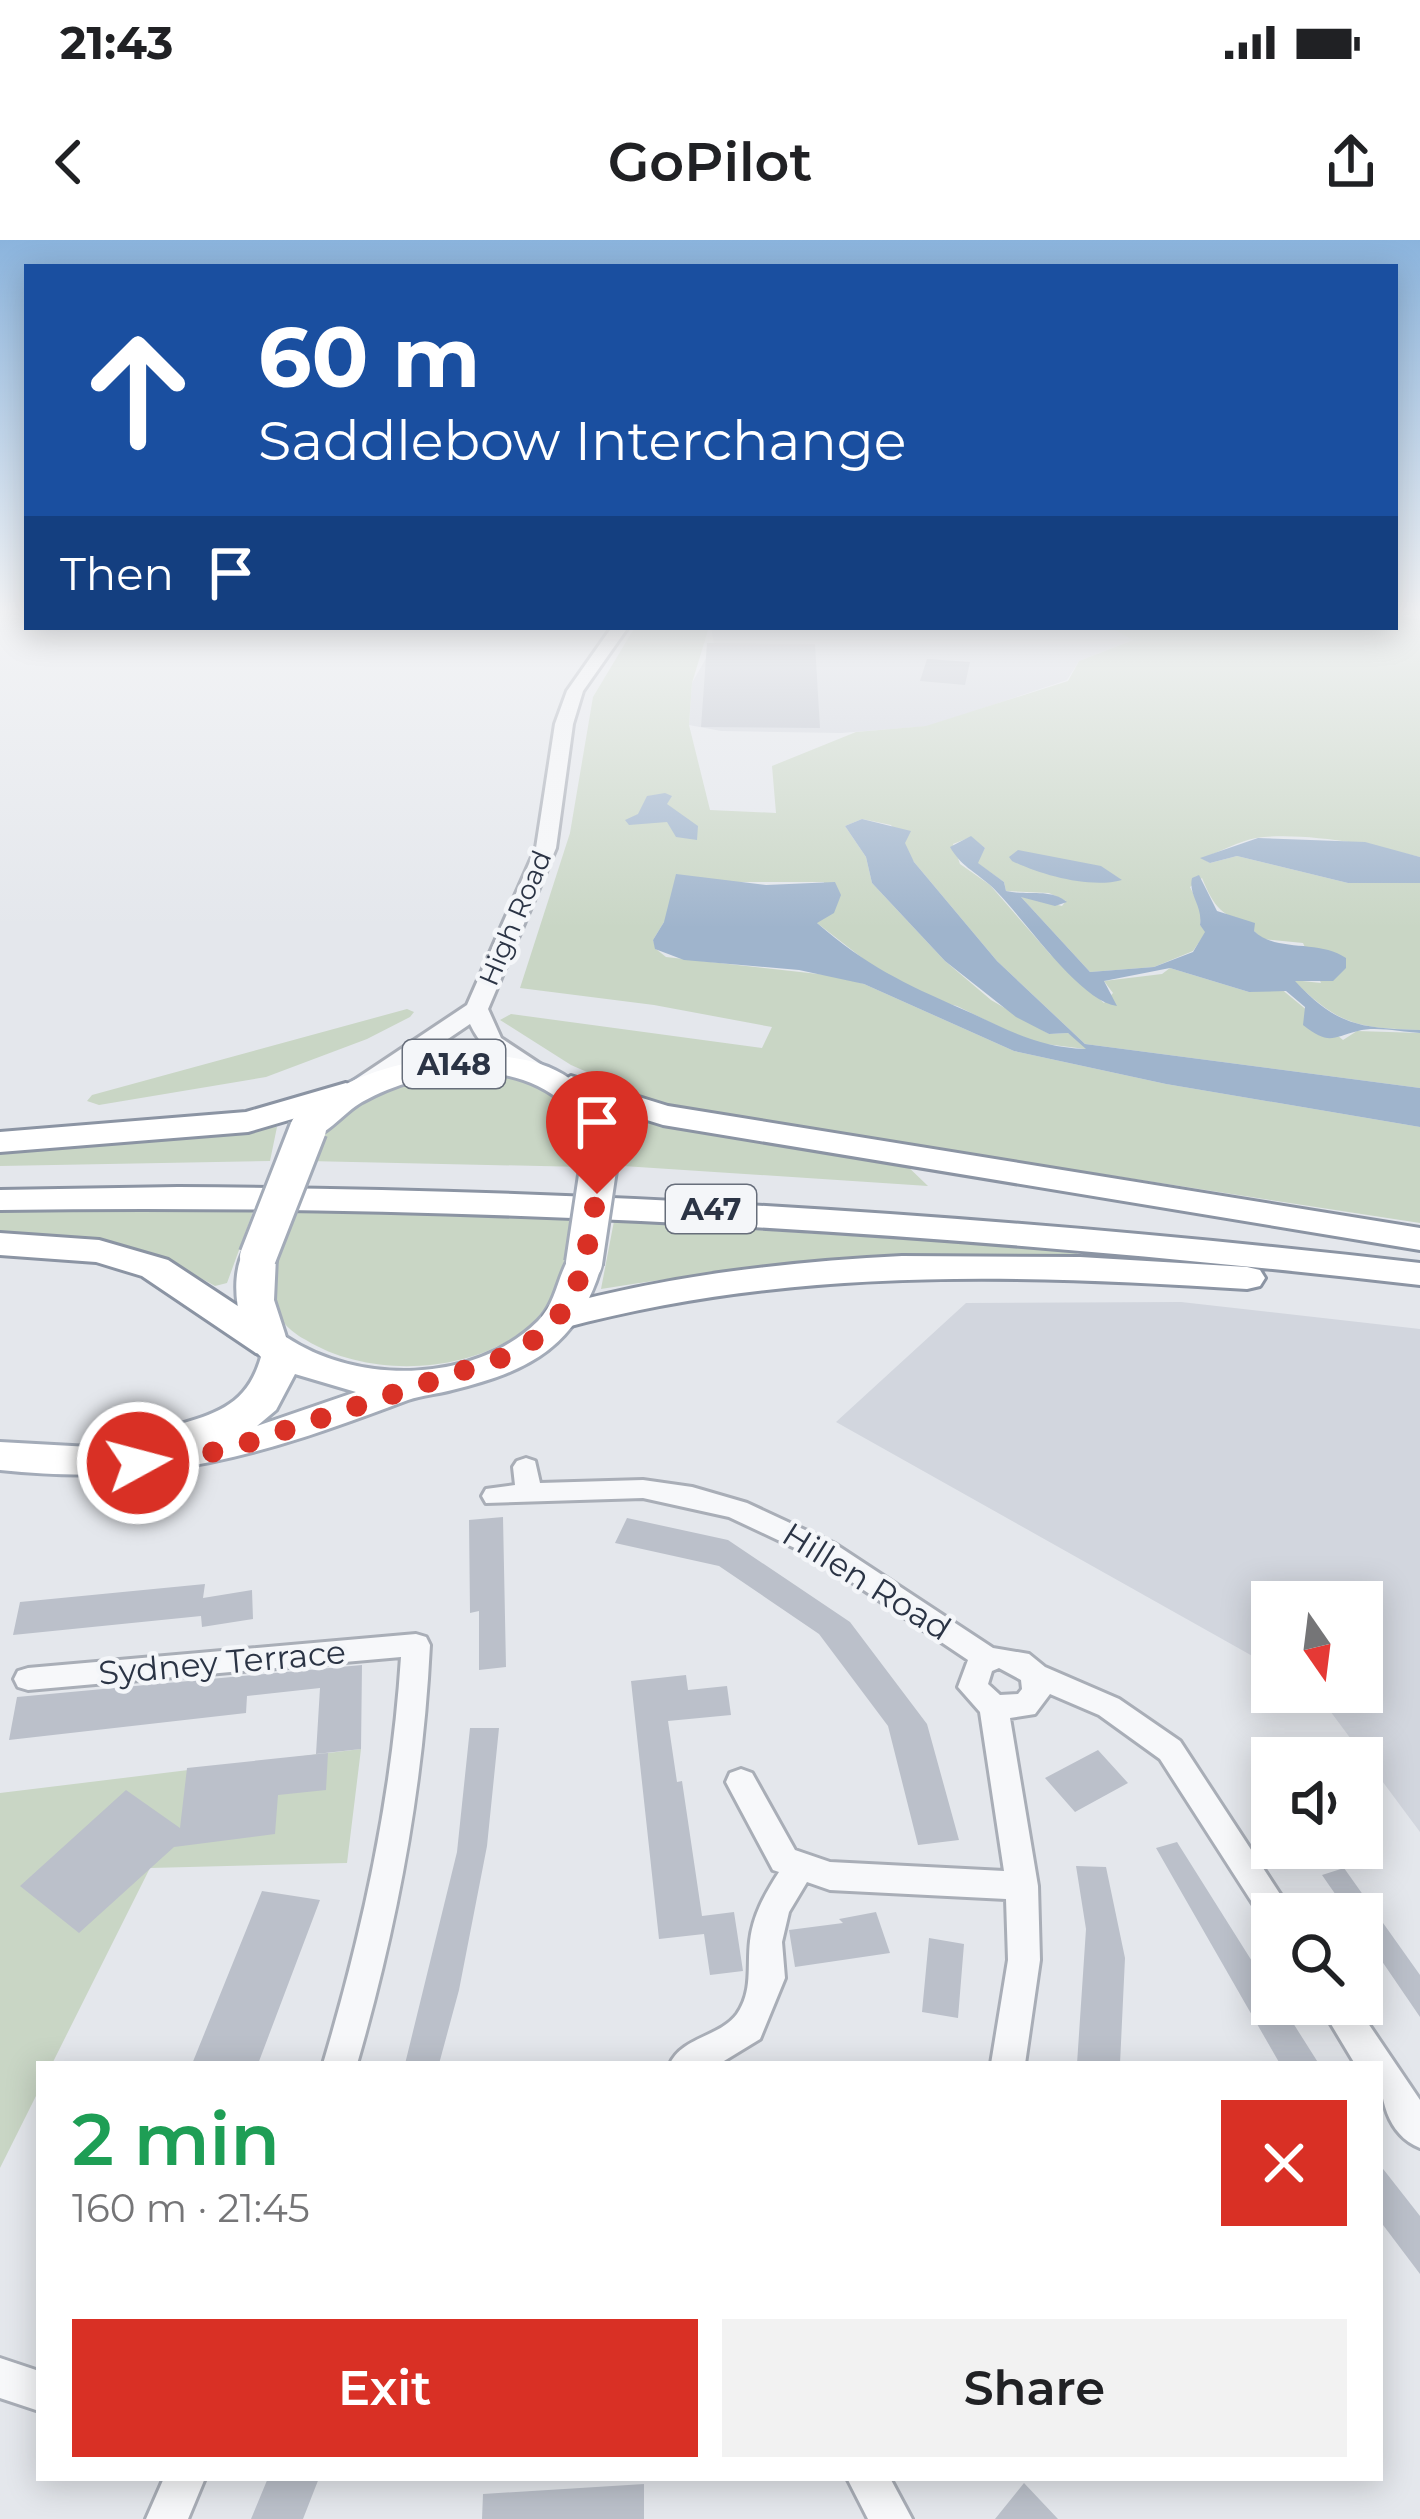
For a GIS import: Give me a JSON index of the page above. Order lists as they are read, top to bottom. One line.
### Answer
{"streets":{"main road":["A148","A47"],"street":["High Road","Hillen Road","Sydney Terrace"]},"crossings":[["High Road","A148"],["High Road","A47"],["A148","A47"]],"north":"bottom","page":{"status":"21:43","header":"GoPilot","turn":["60 m","Saddlebow Interchange"],"then":"Then","heading":["2 min","160 m · 21:45"],"buttons":["Exit","Share"]}}
